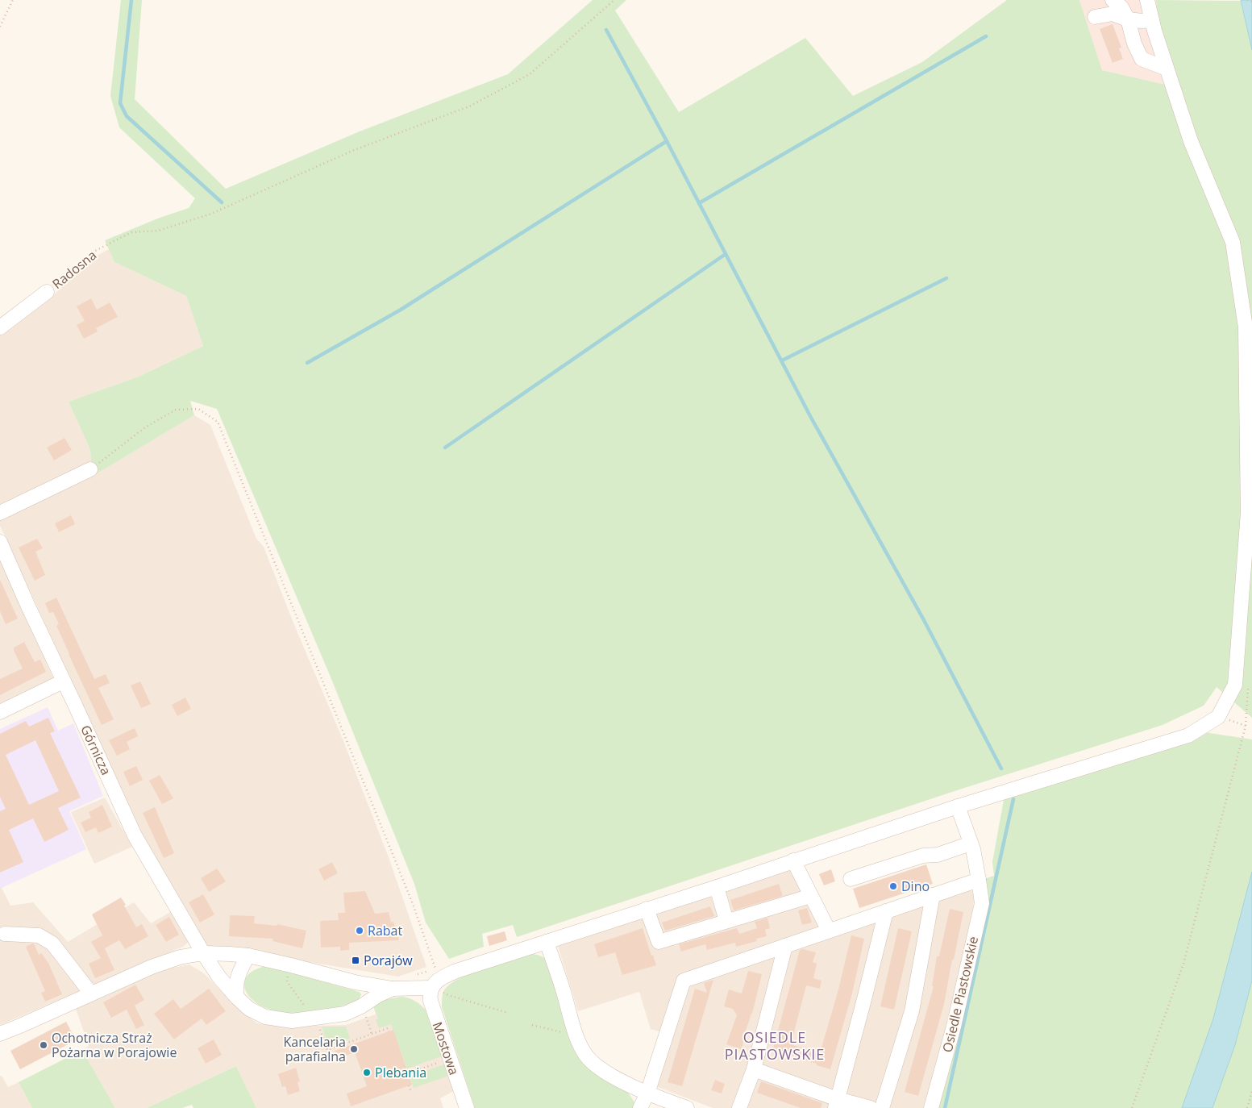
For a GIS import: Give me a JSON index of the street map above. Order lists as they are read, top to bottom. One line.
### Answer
{"streets":{"street":["Radosna","Górnicza","Osiedle Piastowskie","Mostowa"]},"districts":["OSIEDLE PIASTOWSKIE"],"places":{"other":["Dino","Rabat","Ochotnicza Straż Pożarna w Porajowie","Kancelaria parafialna","Plebania"],"transit":["Porajów"]}}
